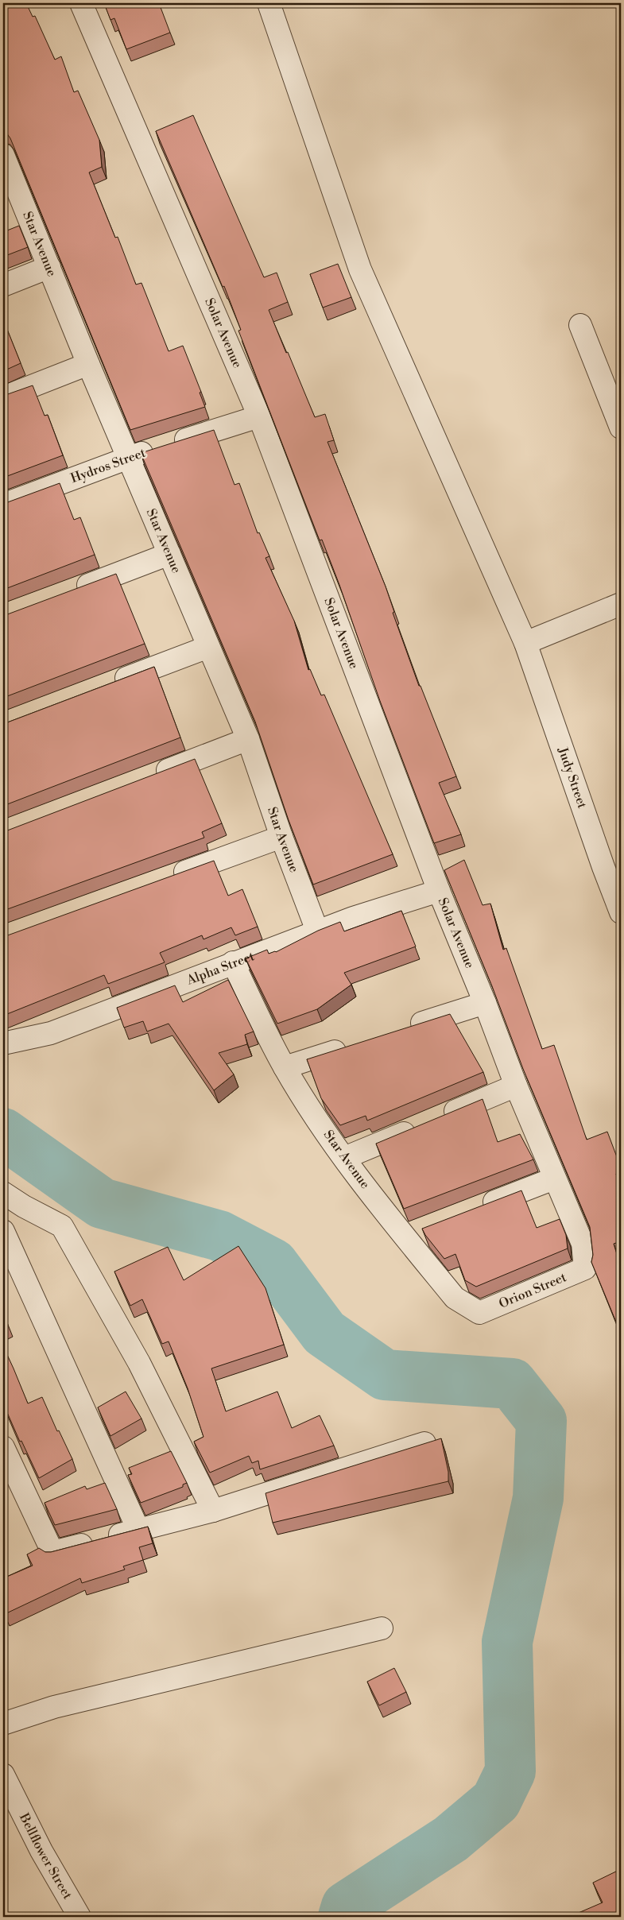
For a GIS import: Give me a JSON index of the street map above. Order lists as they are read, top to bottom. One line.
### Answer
{"streets":{"street":["Star Avenue","Solar Avenue","Hydros Street","Judy Street","Alpha Street","Orion Street","Bellflower Street"]},"crossings":[["Star Avenue","Hydros Street"],["Star Avenue","Alpha Street"],["Star Avenue","Orion Street"],["Solar Avenue","Hydros Street"],["Solar Avenue","Alpha Street"],["Solar Avenue","Orion Street"]]}
